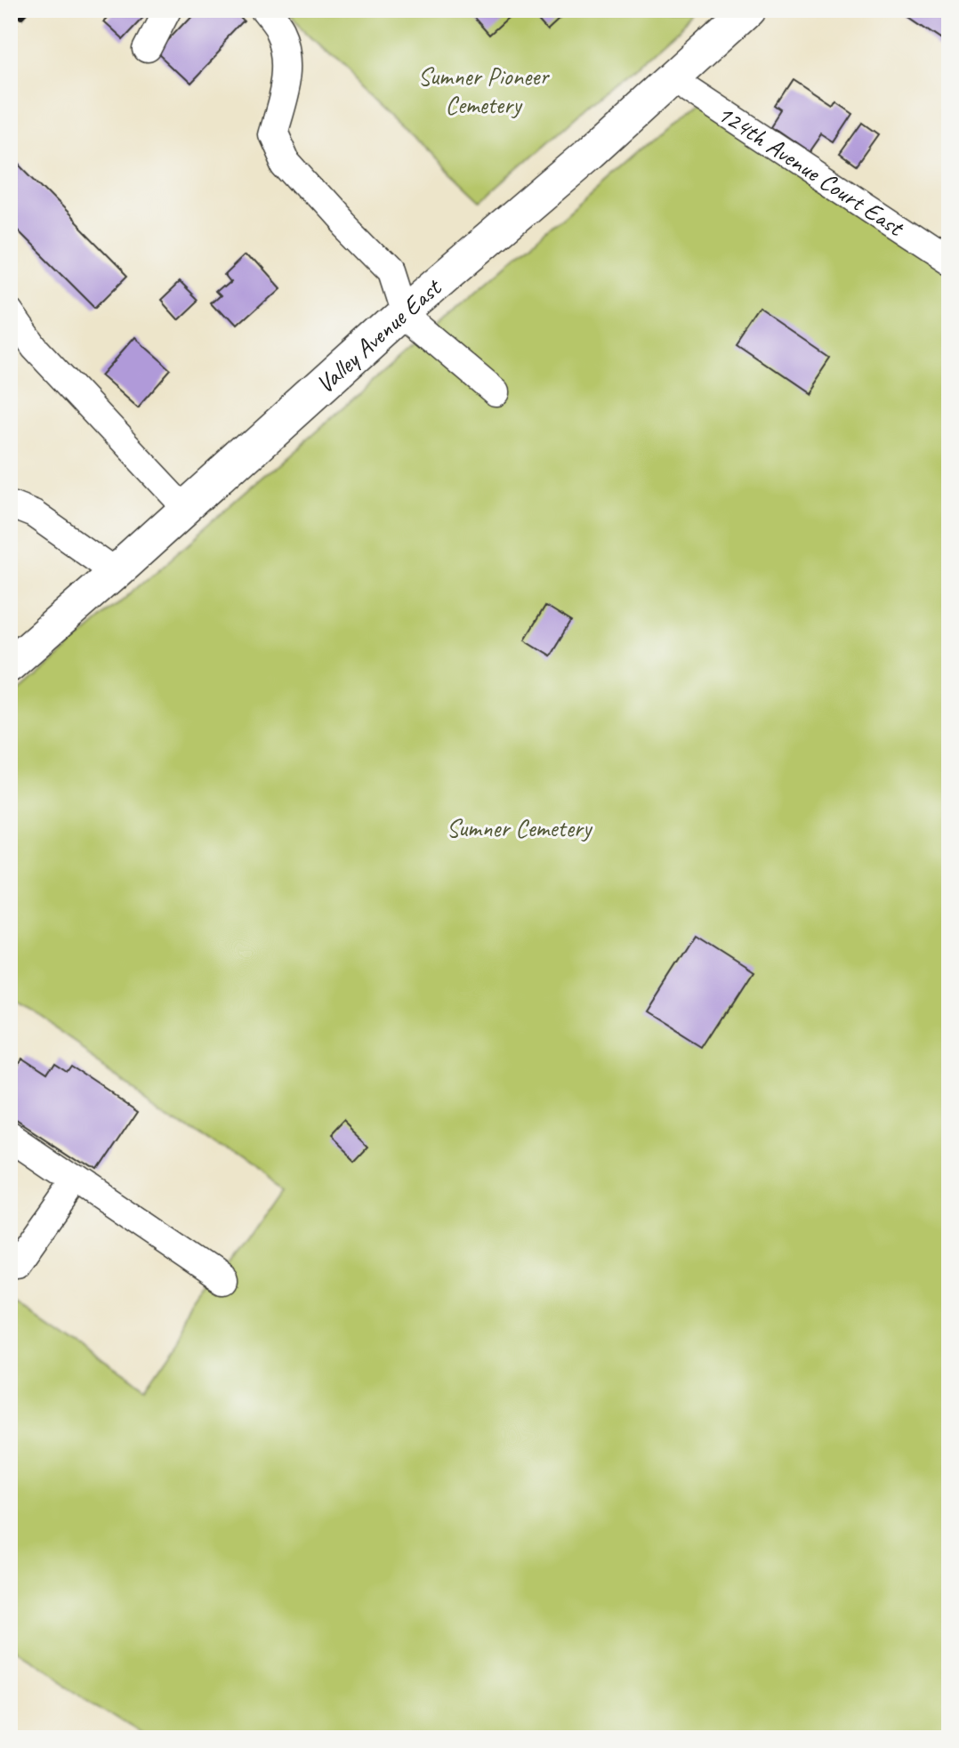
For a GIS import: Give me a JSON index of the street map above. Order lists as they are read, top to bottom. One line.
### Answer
{"streets":{"main road":["Valley Avenue East"],"street":["124th Avenue Court East"]},"crossings":[["124th Avenue Court East","Valley Avenue East"]],"parks":["Sumner Pioneer Cemetery","Sumner Cemetery"]}
